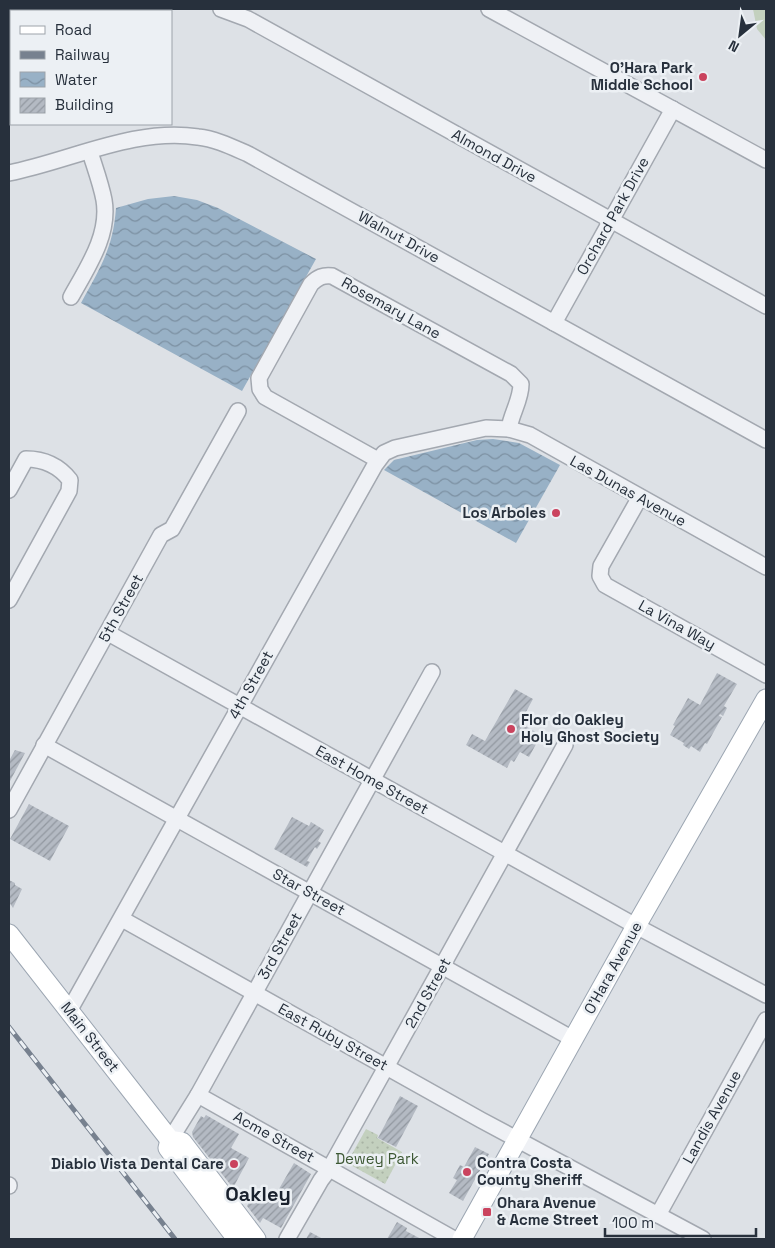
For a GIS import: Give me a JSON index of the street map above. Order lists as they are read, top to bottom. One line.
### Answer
{"streets":{"main road":["O'Hara Avenue","Main Street"],"street":["Almond Drive","Orchard Park Drive","Walnut Drive","Rosemary Lane","Las Dunas Avenue","5th Street","La Vina Way","4th Street","East Home Street","Star Street","3rd Street","2nd Street","East Ruby Street","Landis Avenue","Acme Street"]},"crossings":[["Almond Drive","Orchard Park Drive"],["Orchard Park Drive","Walnut Drive"],["Rosemary Lane","Las Dunas Avenue"],["Rosemary Lane","4th Street"],["Las Dunas Avenue","La Vina Way"],["Las Dunas Avenue","4th Street"],["5th Street","East Home Street"],["5th Street","Star Street"],["4th Street","East Home Street"],["4th Street","Star Street"],["4th Street","Main Street"],["4th Street","East Ruby Street"],["East Home Street","3rd Street"],["East Home Street","O'Hara Avenue"],["East Home Street","2nd Street"],["Star Street","3rd Street"],["Star Street","O'Hara Avenue"],["Star Street","2nd Street"],["3rd Street","Main Street"],["3rd Street","East Ruby Street"],["3rd Street","Acme Street"],["O'Hara Avenue","East Ruby Street"],["2nd Street","East Ruby Street"],["2nd Street","Acme Street"],["East Ruby Street","Landis Avenue"]],"districts":["Oakley"],"parks":["Dewey Park"],"places":{"other":["O'Hara Park Middle School","Los Arboles","Flor do Oakley Holy Ghost Society","Diablo Vista Dental Care","Contra Costa County Sheriff"],"transit":["Ohara Avenue & Acme Street"]},"legend":["Road","Railway","Water","Building"],"scale_bar":"100 m","north":"bottom left"}
